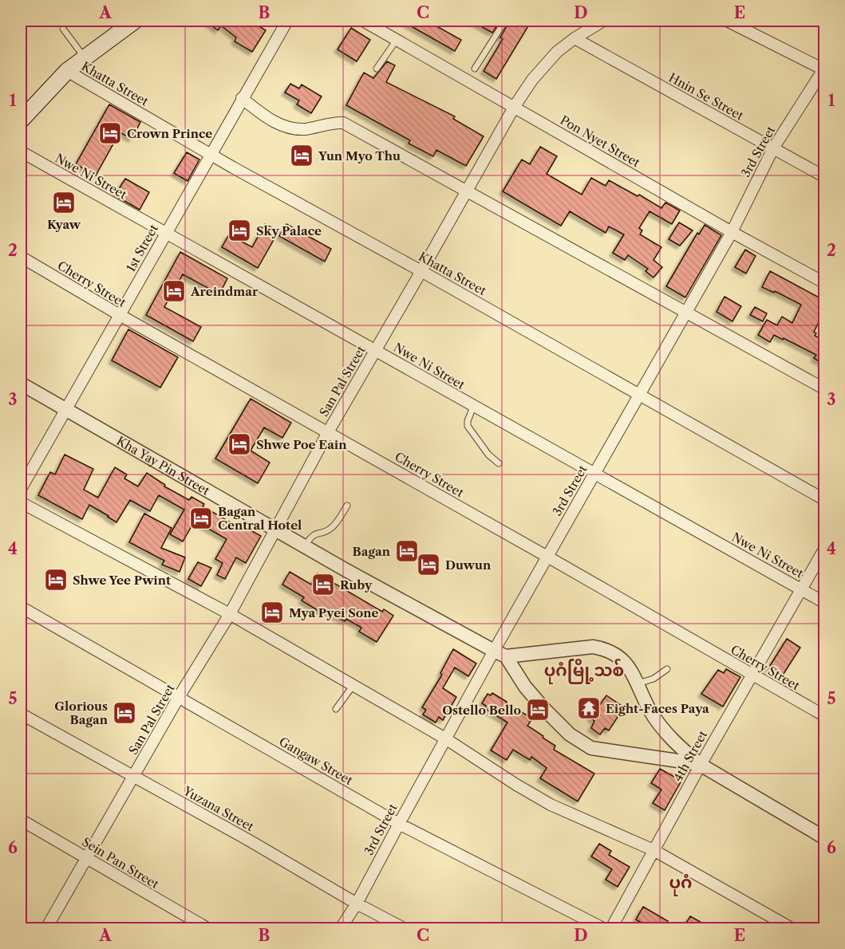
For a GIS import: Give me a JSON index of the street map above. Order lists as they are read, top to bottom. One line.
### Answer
{"streets":{"street":["Khatta Street","Hnin Se Street","Pon Nyet Street","3rd Street","Nwe Ni Street","1st Street","Cherry Street","San Pal Street","Kha Yay Pin Street","4th Street","Gangaw Street","Yuzana Street","Sein Pan Street"]},"crossings":[["Khatta Street","3rd Street"],["Khatta Street","1st Street"],["Khatta Street","San Pal Street"],["Hnin Se Street","3rd Street"],["Hnin Se Street","San Pal Street"],["Pon Nyet Street","3rd Street"],["Pon Nyet Street","San Pal Street"],["3rd Street","Nwe Ni Street"],["3rd Street","Cherry Street"],["3rd Street","Kha Yay Pin Street"],["3rd Street","Gangaw Street"],["3rd Street","Yuzana Street"],["Nwe Ni Street","1st Street"],["Nwe Ni Street","San Pal Street"],["Nwe Ni Street","4th Street"],["1st Street","Cherry Street"],["1st Street","Kha Yay Pin Street"],["Cherry Street","San Pal Street"],["Cherry Street","4th Street"],["San Pal Street","Kha Yay Pin Street"],["San Pal Street","Gangaw Street"],["San Pal Street","Yuzana Street"],["San Pal Street","Sein Pan Street"],["Kha Yay Pin Street","4th Street"]],"districts":["ပုဂံမြို့သစ်","ပုဂံ"],"places":{"hotel":["Crown Prince","Yun Myo Thu","Kyaw","Sky Palace","Areindmar","Shwe Poe Eain","Bagan Central Hotel","Bagan","Duwun","Shwe Yee Pwint","Ruby","Mya Pyei Sone","Ostello Bello","Glorious Bagan"],"temple":["Eight-Faces Paya"]},"grid":{"columns":["A","B","C","D","E"],"rows":["1","2","3","4","5","6"]}}
